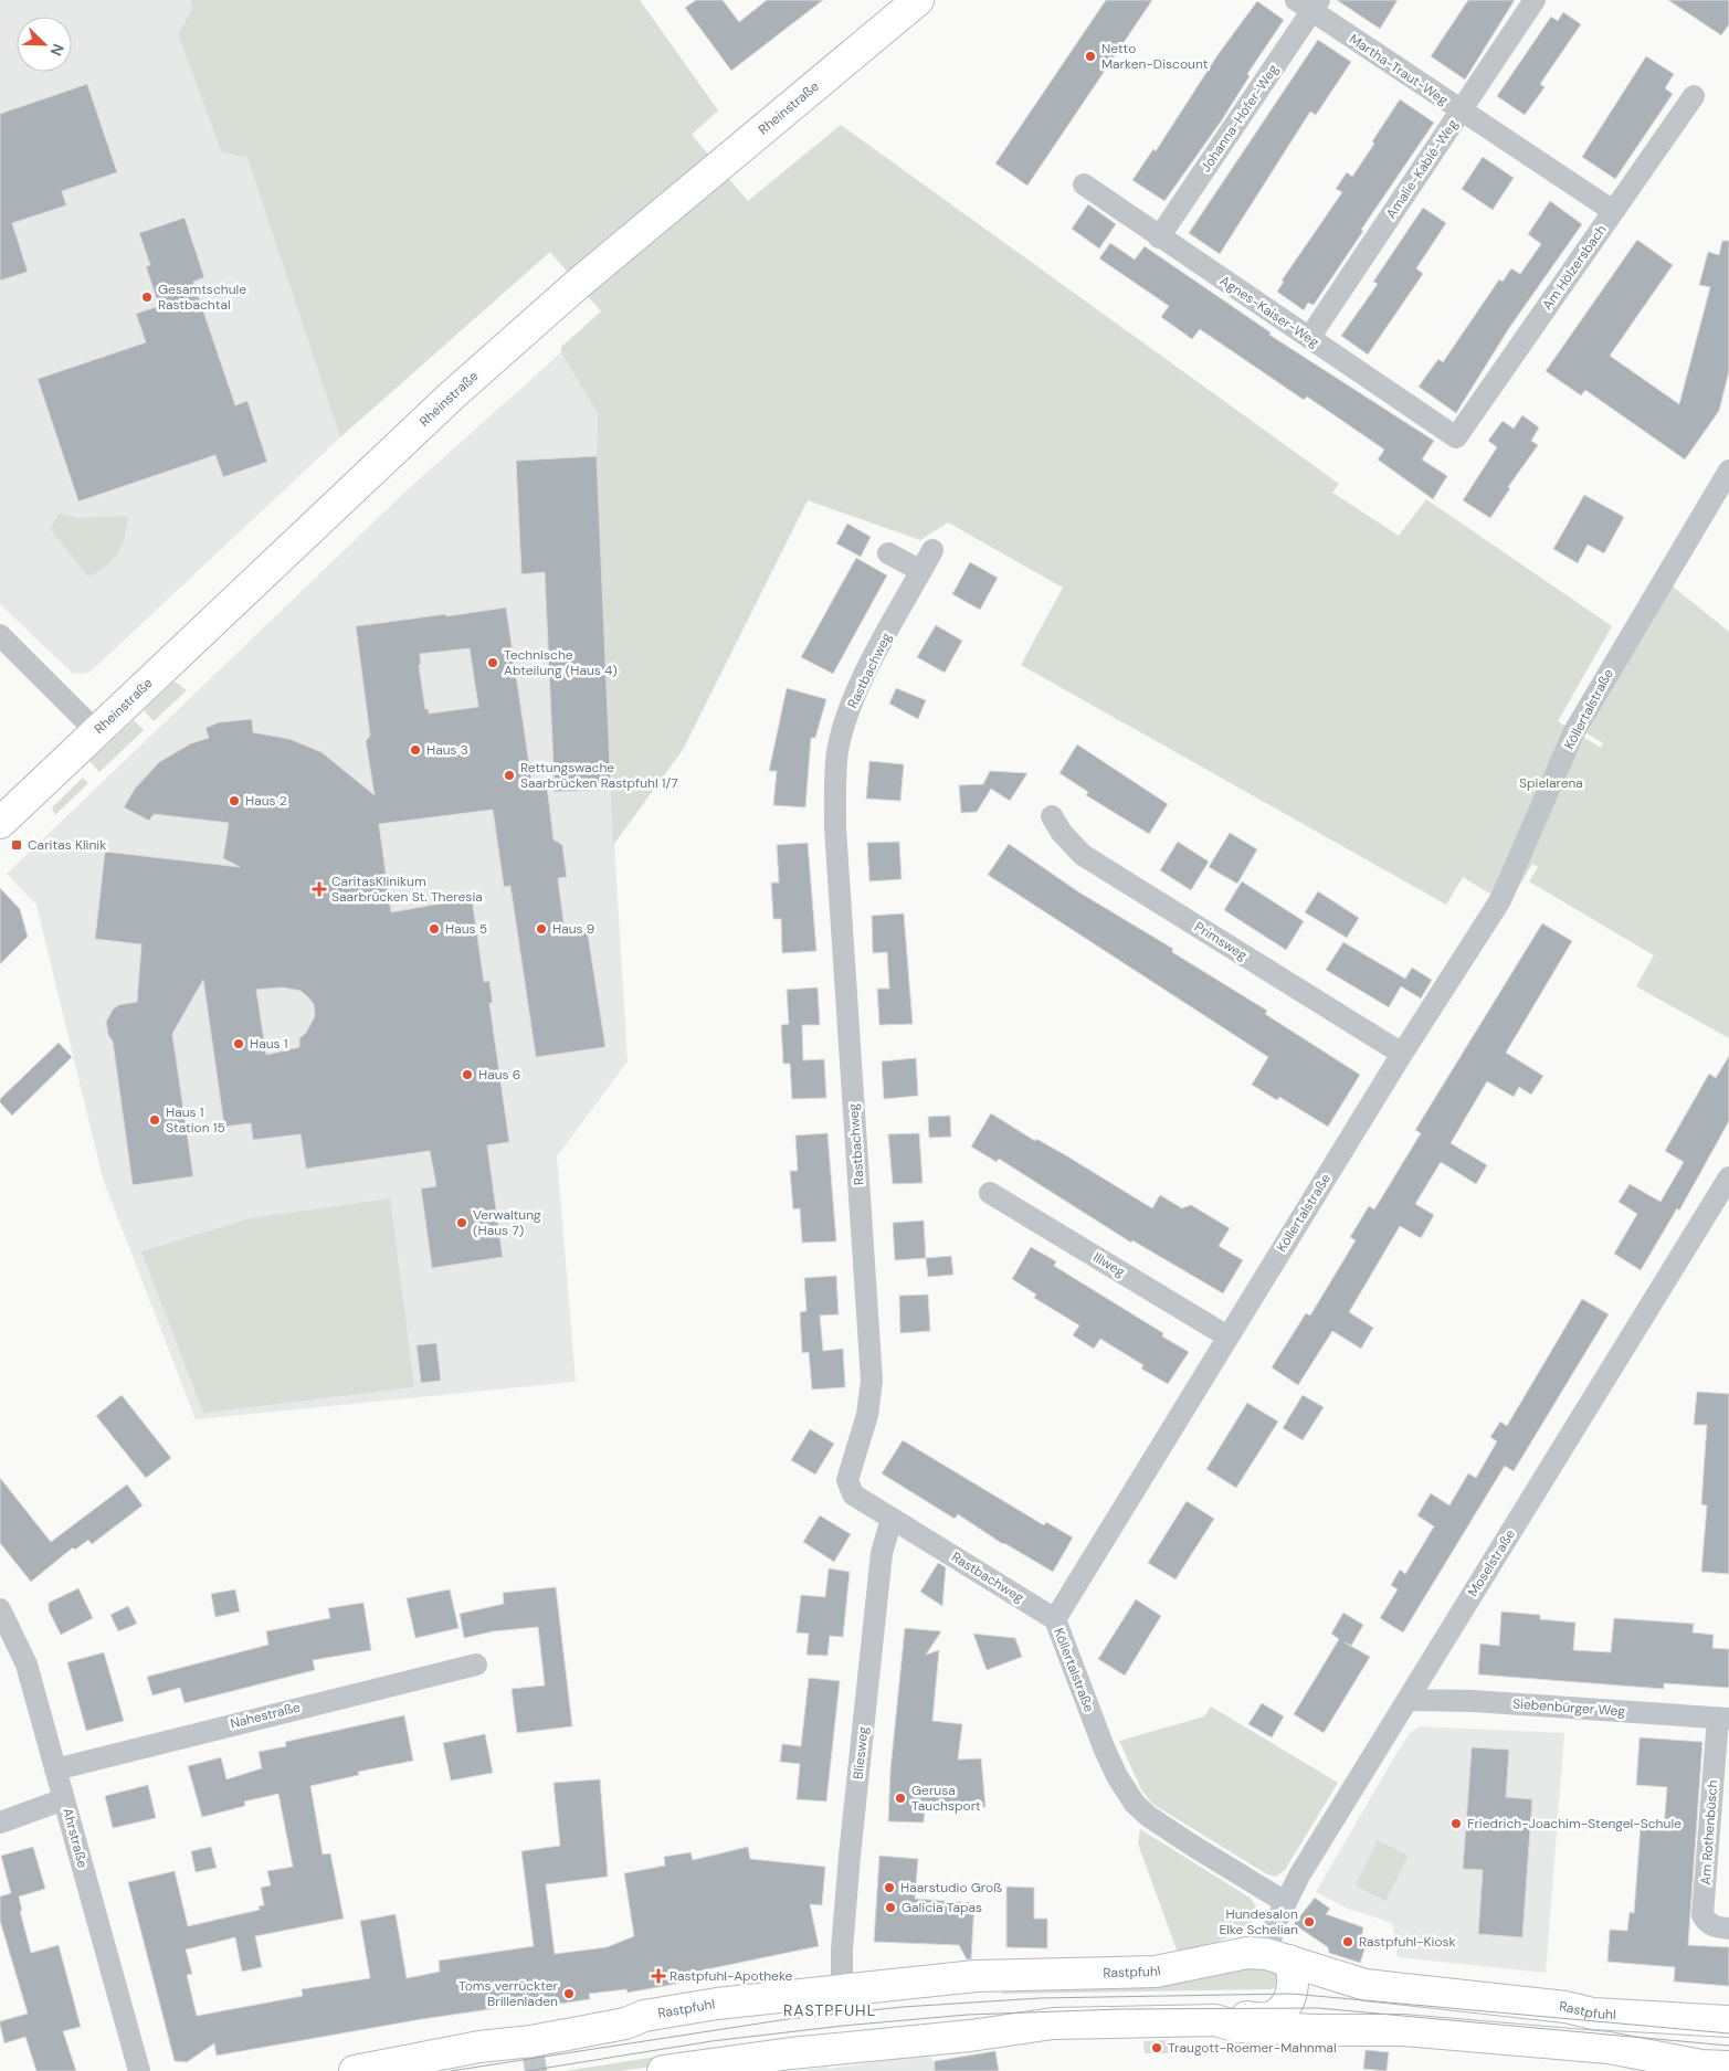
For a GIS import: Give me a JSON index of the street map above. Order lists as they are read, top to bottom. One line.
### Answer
{"streets":{"main road":["Rheinstraße","Rastpfuhl"],"street":["Martha-Traut-Weg","Johanna-Hofer-Weg","Amalie-Kablé-Weg","Am Hölzersbach","Agnes-Kaiser-Weg","Rastbachweg","Köllertalstraße","Primsweg","Illweg","Moselstraße","Siebenbürger Weg","Nahestraße","Bliesweg","Am Rothenbüsch","Ahrstraße"]},"crossings":[["Martha-Traut-Weg","Johanna-Hofer-Weg"],["Martha-Traut-Weg","Amalie-Kablé-Weg"],["Martha-Traut-Weg","Am Hölzersbach"],["Johanna-Hofer-Weg","Agnes-Kaiser-Weg"],["Amalie-Kablé-Weg","Agnes-Kaiser-Weg"],["Am Hölzersbach","Agnes-Kaiser-Weg"],["Rastbachweg","Köllertalstraße"],["Rastbachweg","Bliesweg"],["Köllertalstraße","Primsweg"],["Köllertalstraße","Illweg"],["Köllertalstraße","Moselstraße"],["Moselstraße","Siebenbürger Weg"],["Moselstraße","Rastpfuhl"],["Siebenbürger Weg","Am Rothenbüsch"],["Nahestraße","Ahrstraße"],["Bliesweg","Rastpfuhl"]],"districts":["RASTPFUHL"],"parks":["Spielarena"],"places":{"other":["Netto Marken-Discount","Gesamtschule Rastbachtal","Technische Abteilung (Haus 4)","Haus 3","Rettungswache Saarbrücken Rastpfuhl 1/7","Haus 2","Haus 5","Haus 9","Haus 1","Haus 6","Haus 1 Station 15","Verwaltung (Haus 7)","Gerusa Tauchsport","Friedrich-Joachim-Stengel-Schule","Haarstudio Groß","Galicia Tapas","Hundesalon Elke Schelian","Rastpfuhl-Kiosk","Toms verrückter Brillenladen","Traugott-Roemer-Mahnmal"],"transit":["Caritas Klinik"],"health":["CaritasKlinikum Saarbrücken St. Theresia","Rastpfuhl-Apotheke"]},"north":"bottom right"}
